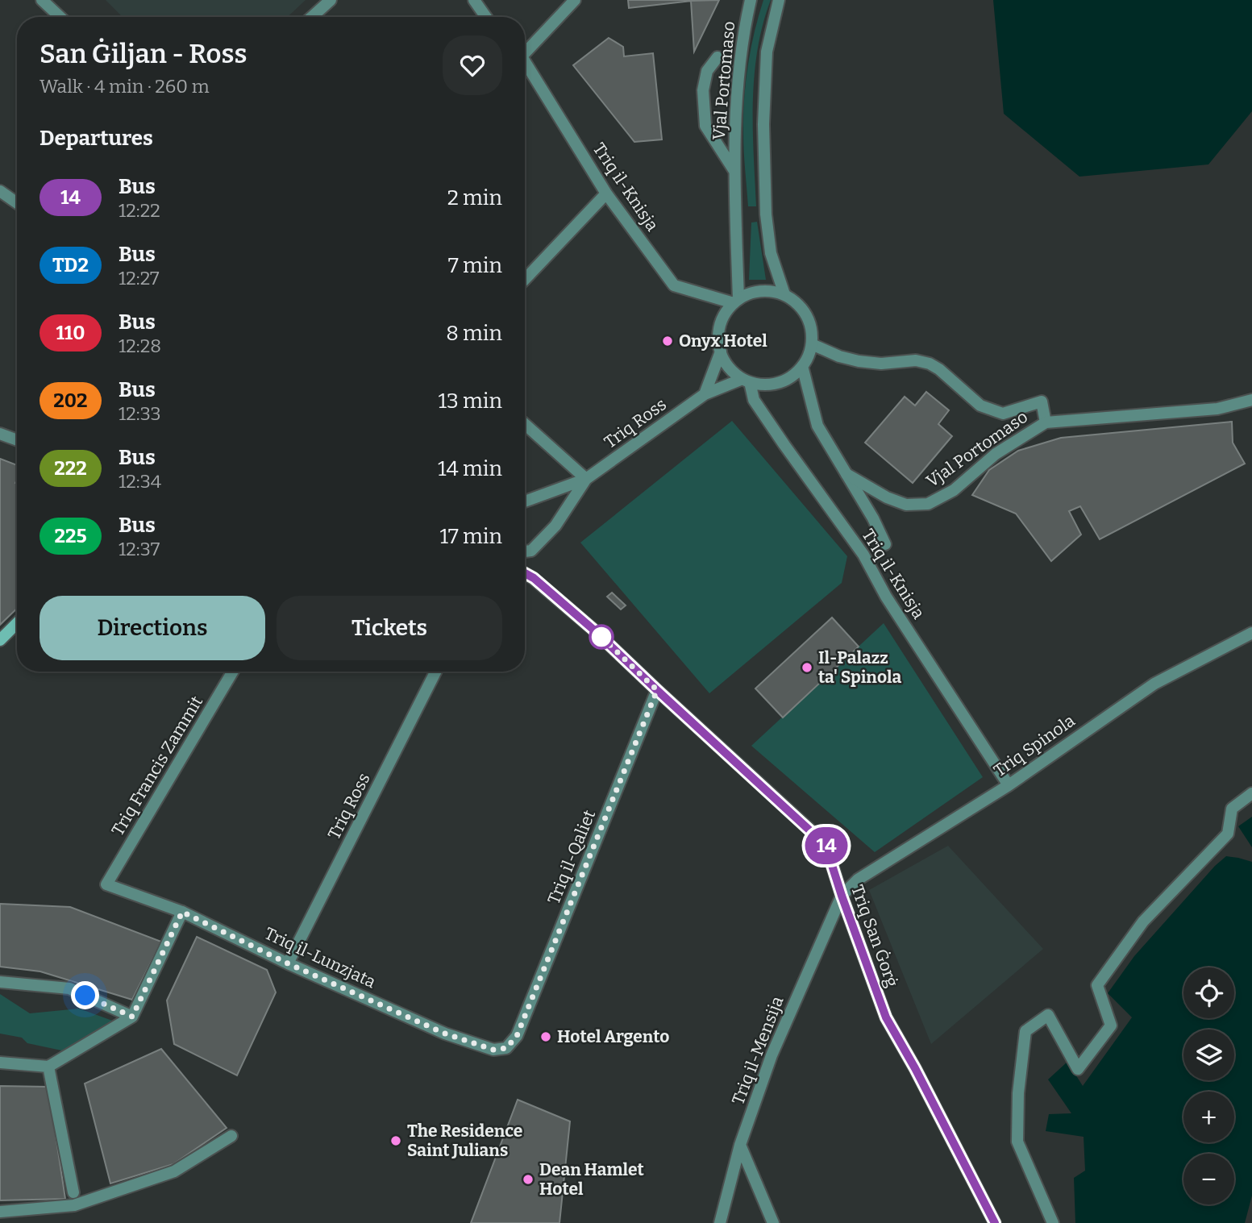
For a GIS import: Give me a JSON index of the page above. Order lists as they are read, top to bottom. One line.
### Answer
{"streets":{"main road":["Triq San Ġorġ"],"street":["Vjal Portomaso","Triq il-Knisja","Triq Ross","Triq Spinola","Triq Francis Zammit","Triq il-Qaliet","Triq il-Lunzjata","Triq il-Mensija"]},"crossings":[["Vjal Portomaso","Triq il-Knisja"],["Vjal Portomaso","Triq Ross"],["Triq il-Knisja","Triq Ross"],["Triq il-Knisja","Triq Spinola"],["Triq Ross","Triq il-Lunzjata"],["Triq Spinola","Triq San Ġorġ"],["Triq Spinola","Triq il-Mensija"],["Triq Francis Zammit","Triq il-Lunzjata"],["Triq il-Qaliet","Triq San Ġorġ"],["Triq il-Qaliet","Triq il-Lunzjata"],["Triq San Ġorġ","Triq il-Mensija"]],"places":["Onyx Hotel","Il-Palazz ta' Spinola","Hotel Argento","The Residence Saint Julians","Dean Hamlet Hotel"],"lines":["bus line 14"],"page":{"on_map":"14","heading":[["San Ġiljan - Ross","Walk · 4 min · 260 m"],"Departures"],"list":[{"mark":"14","name":"Bus","note":"12:22","value":"2 min"},{"mark":"TD2","name":"Bus","note":"12:27","value":"7 min"},{"mark":"110","name":"Bus","note":"12:28","value":"8 min"},{"mark":"202","name":"Bus","note":"12:33","value":"13 min"},{"mark":"222","name":"Bus","note":"12:34","value":"14 min"},{"mark":"225","name":"Bus","note":"12:37","value":"17 min"}],"buttons":["Directions","Tickets"],"map_buttons":["+","−"]}}
